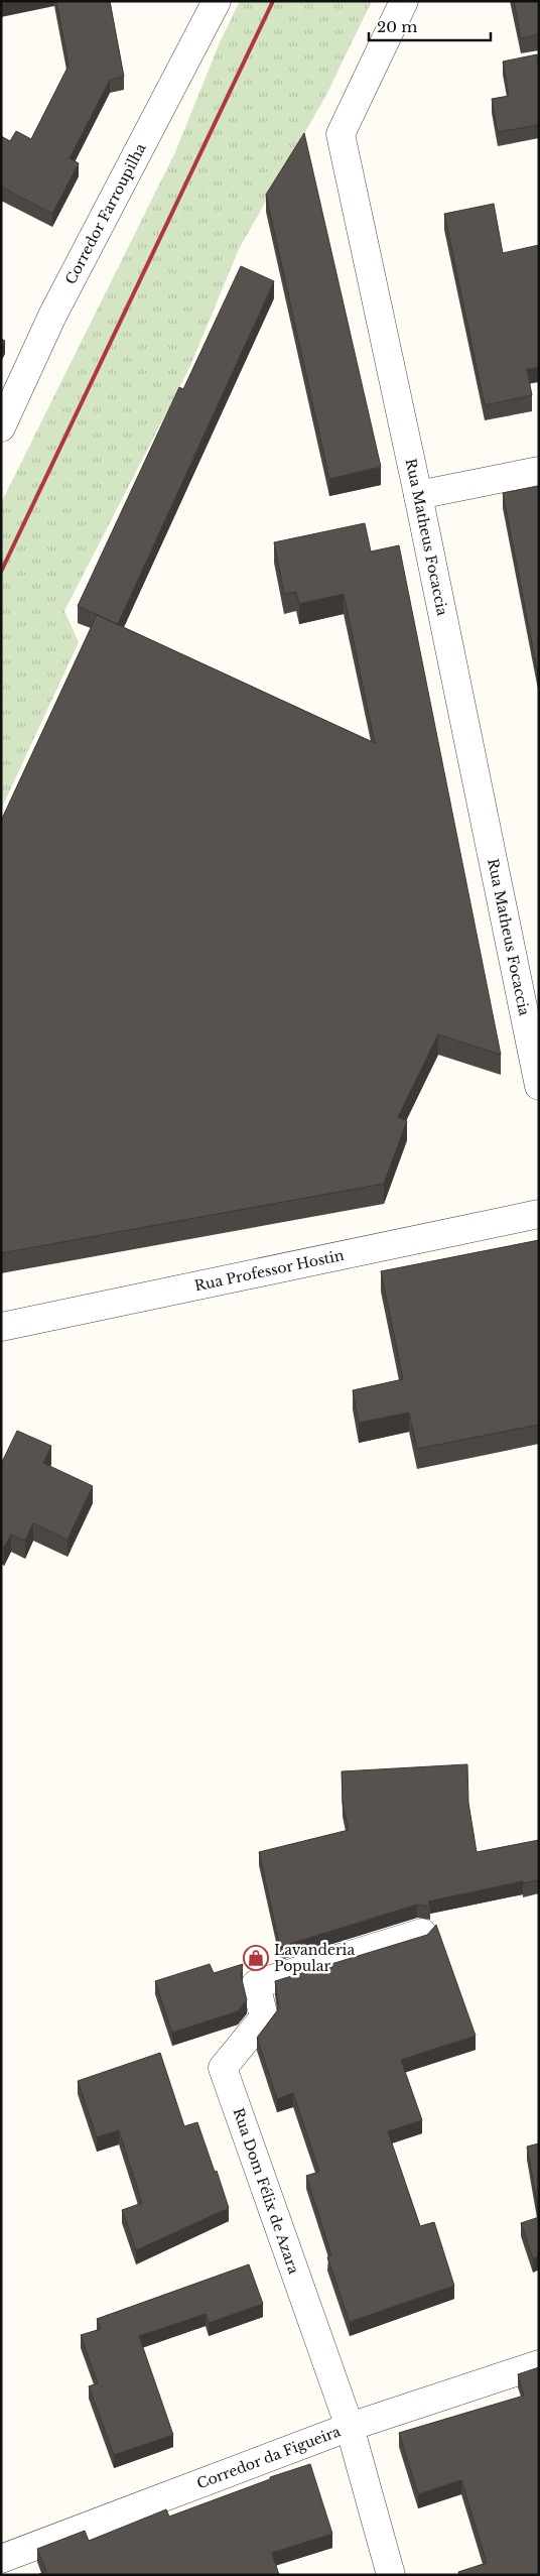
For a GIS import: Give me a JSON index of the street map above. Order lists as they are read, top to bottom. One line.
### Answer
{"streets":{"street":["Corredor Farroupilha","Rua Matheus Focaccia","Rua Professor Hostin","Rua Dom Félix de Azara","Corredor da Figueira"]},"crossings":[["Rua Dom Félix de Azara","Corredor da Figueira"]],"places":{"shop":["Lavanderia Popular"]},"scale_bar":"20 m"}
